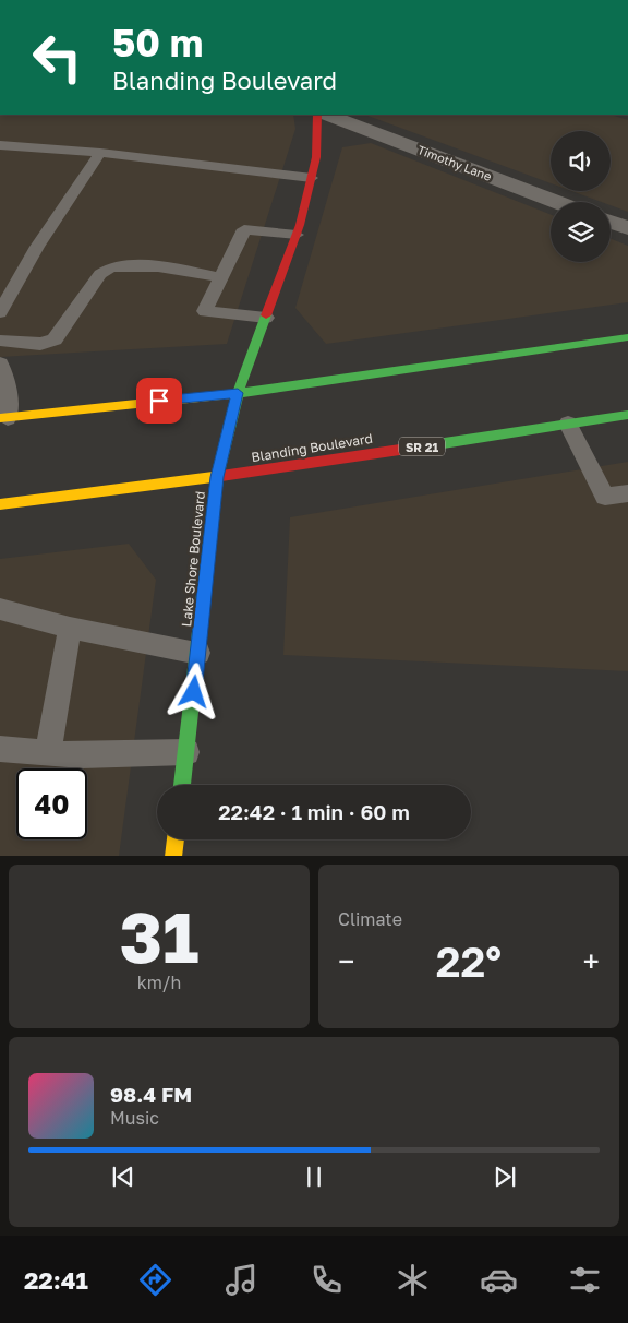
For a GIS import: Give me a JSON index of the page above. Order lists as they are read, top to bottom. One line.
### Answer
{"streets":{"main road":["SR 21","Blanding Boulevard","Lake Shore Boulevard"],"street":["Timothy Lane"]},"crossings":[["Blanding Boulevard","Lake Shore Boulevard"]],"page":{"turn":["50 m","Blanding Boulevard"],"limit":"40","trip":"22:42 · 1 min · 60 m","tile":[["31","km/h"],"Climate"],"heat":["−","22°","+"],"song":["98.4 FM","Music"],"tabs":"22:41"}}
